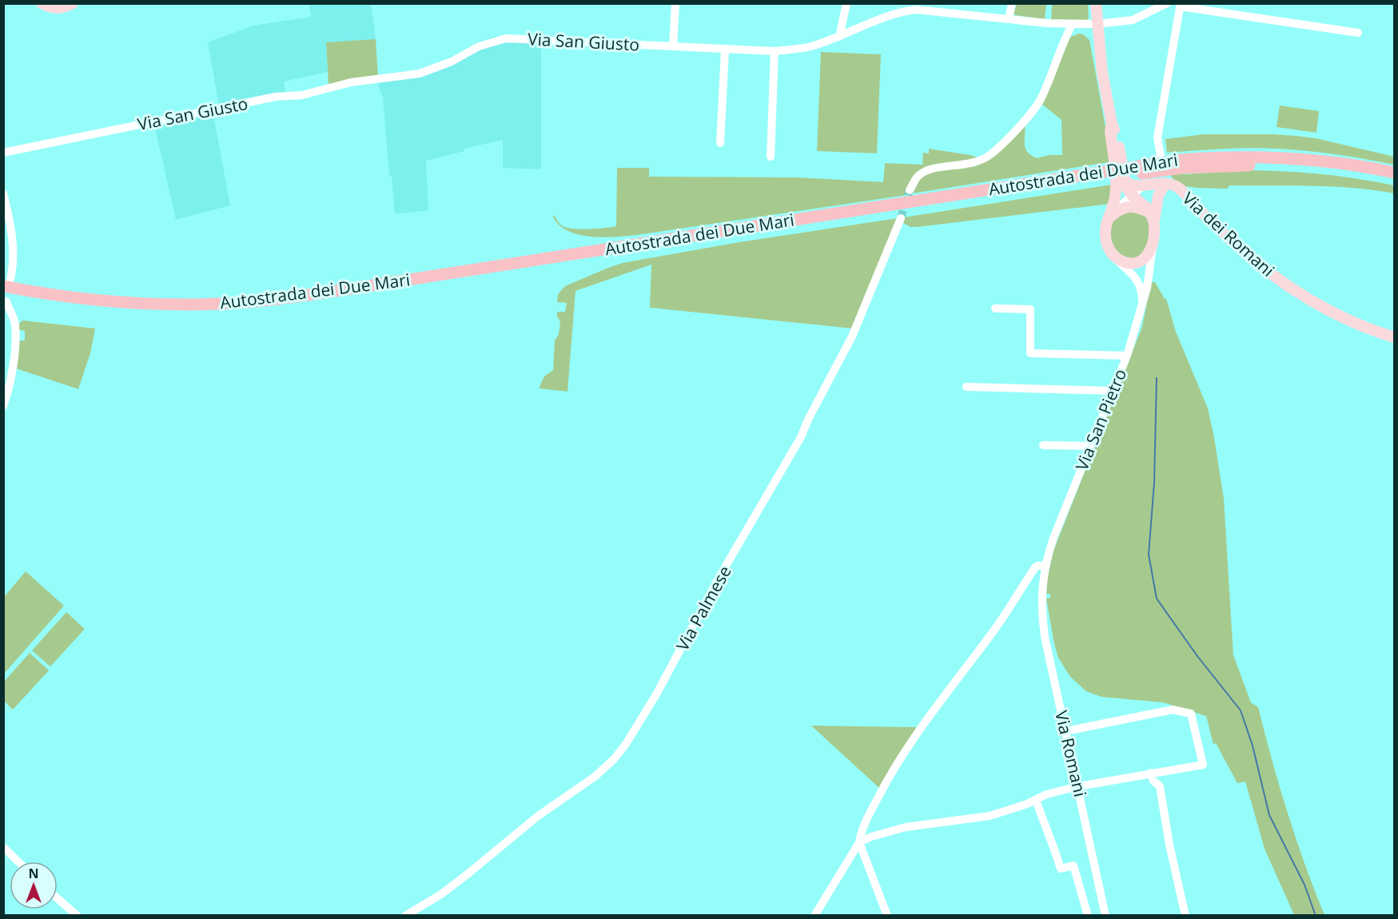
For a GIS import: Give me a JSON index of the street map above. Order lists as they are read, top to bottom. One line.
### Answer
{"streets":{"highway":["Autostrada dei Due Mari"],"main road":["Via dei Romani"],"street":["Via San Giusto","Via San Pietro","Via Palmese","Via Romani"]},"crossings":[["Via San Pietro","Via Romani"]],"north":"top"}
